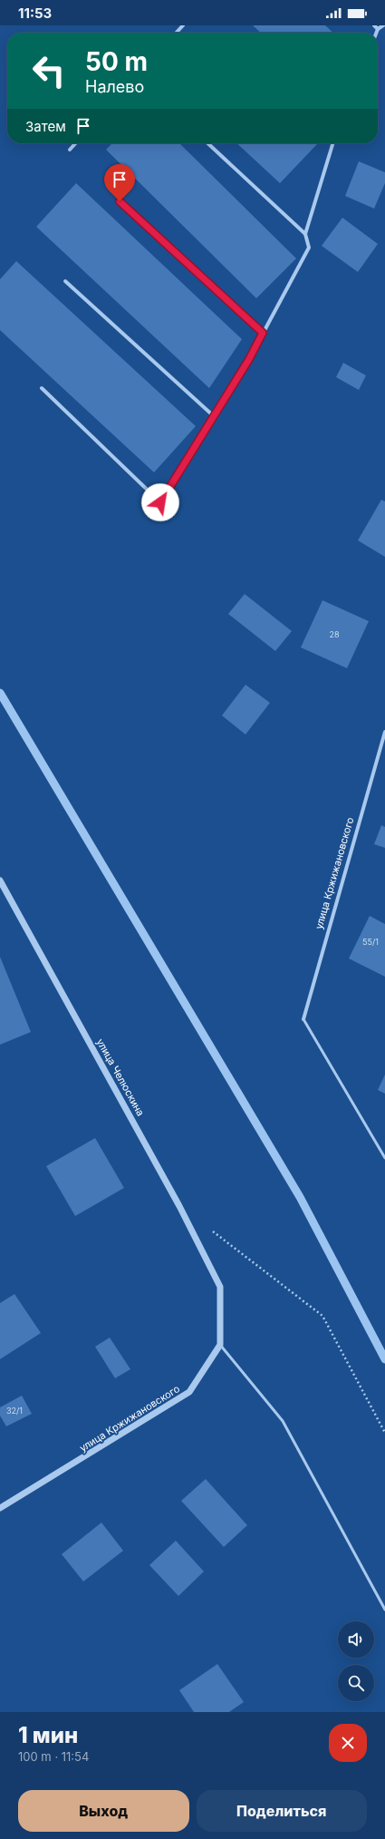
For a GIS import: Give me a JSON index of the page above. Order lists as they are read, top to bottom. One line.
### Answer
{"streets":{"street":["улица Кржижановского","улица Челюскина"]},"crossings":[["улица Кржижановского","улица Челюскина"]],"house_numbers":["28","55/1","32/1"],"page":{"status":"11:53","turn":["50 m","Налево"],"then":"Затем","heading":["1 мин","100 m · 11:54"],"buttons":["Выход","Поделиться"]}}
